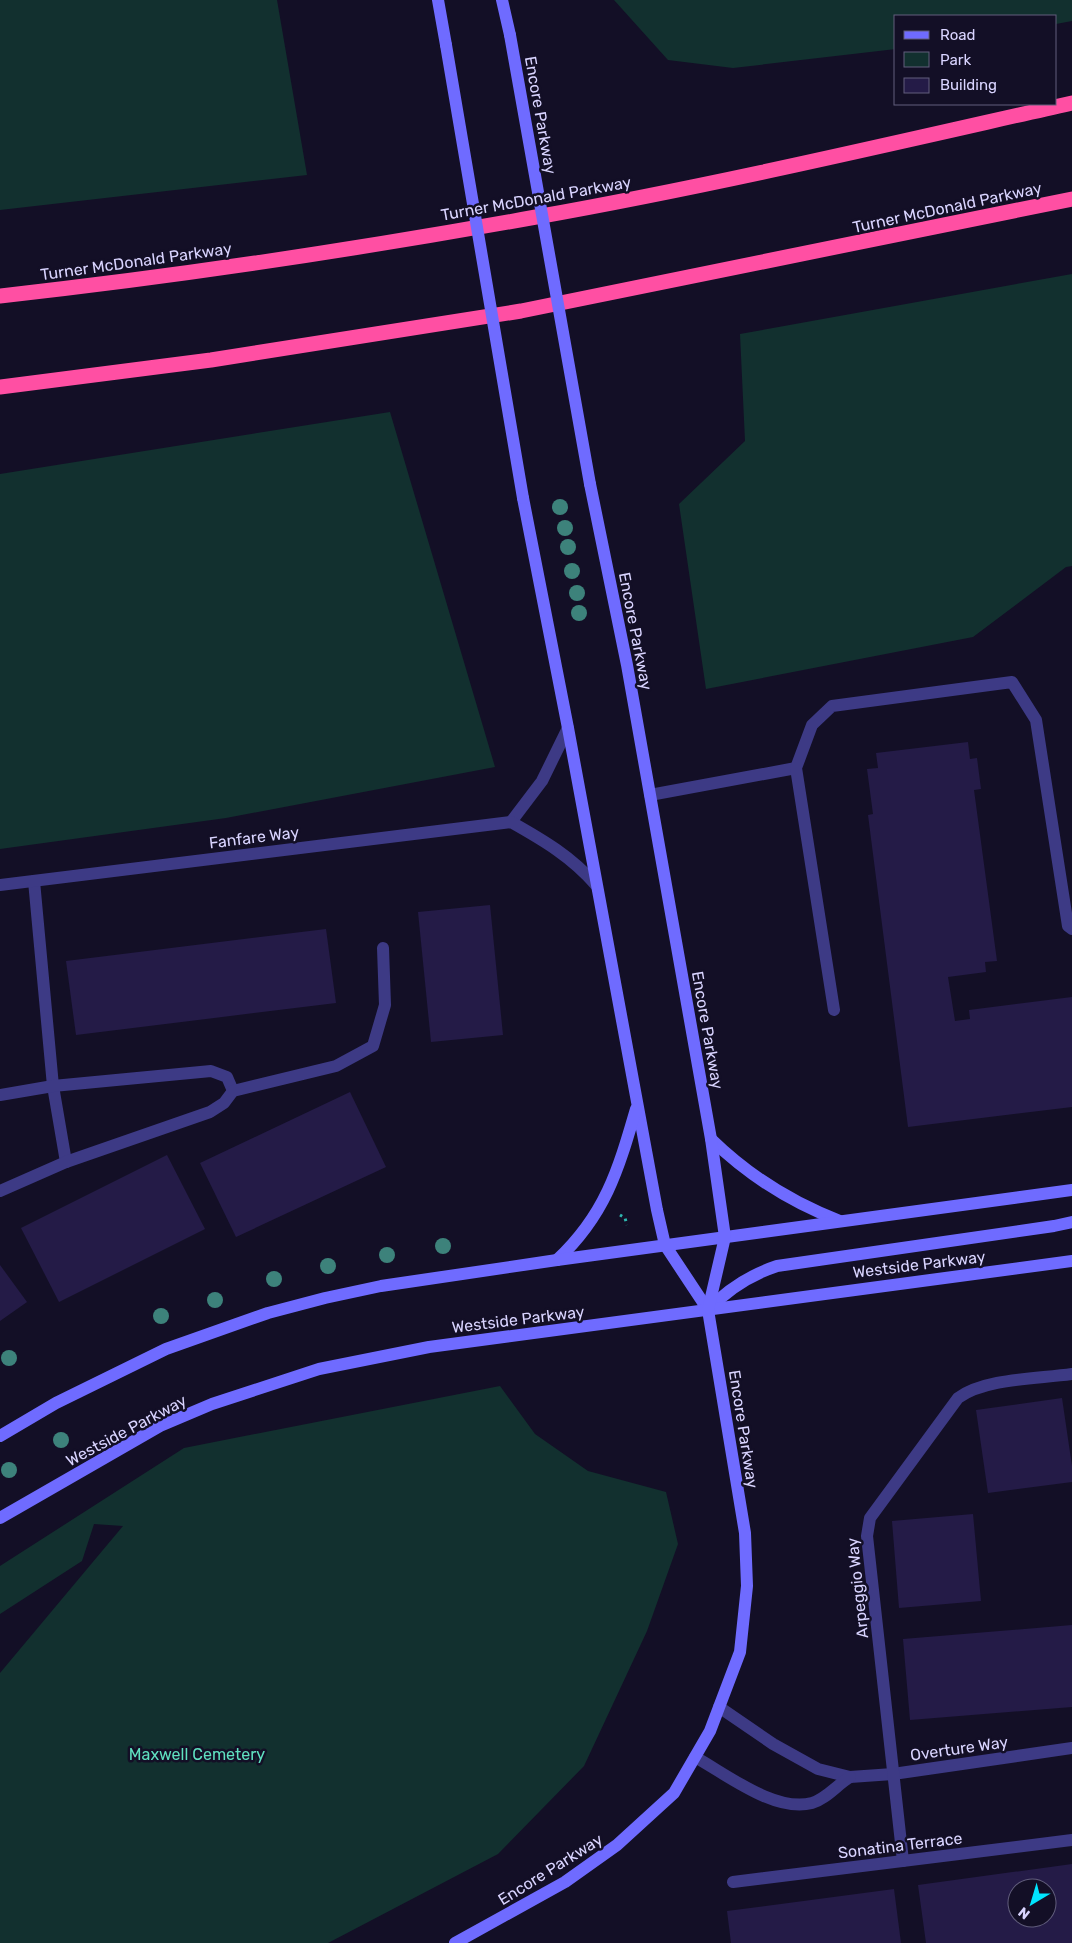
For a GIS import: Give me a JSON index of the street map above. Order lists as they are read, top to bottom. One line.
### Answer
{"streets":{"highway":["Turner McDonald Parkway"],"main road":["Encore Parkway","Westside Parkway"],"street":["Fanfare Way","Arpeggio Way","Overture Way","Sonatina Terrace"]},"crossings":[["Encore Parkway","Westside Parkway"],["Encore Parkway","Overture Way"],["Arpeggio Way","Overture Way"],["Arpeggio Way","Sonatina Terrace"]],"parks":["Maxwell Cemetery"],"legend":["Road","Park","Building"],"north":"bottom left"}
